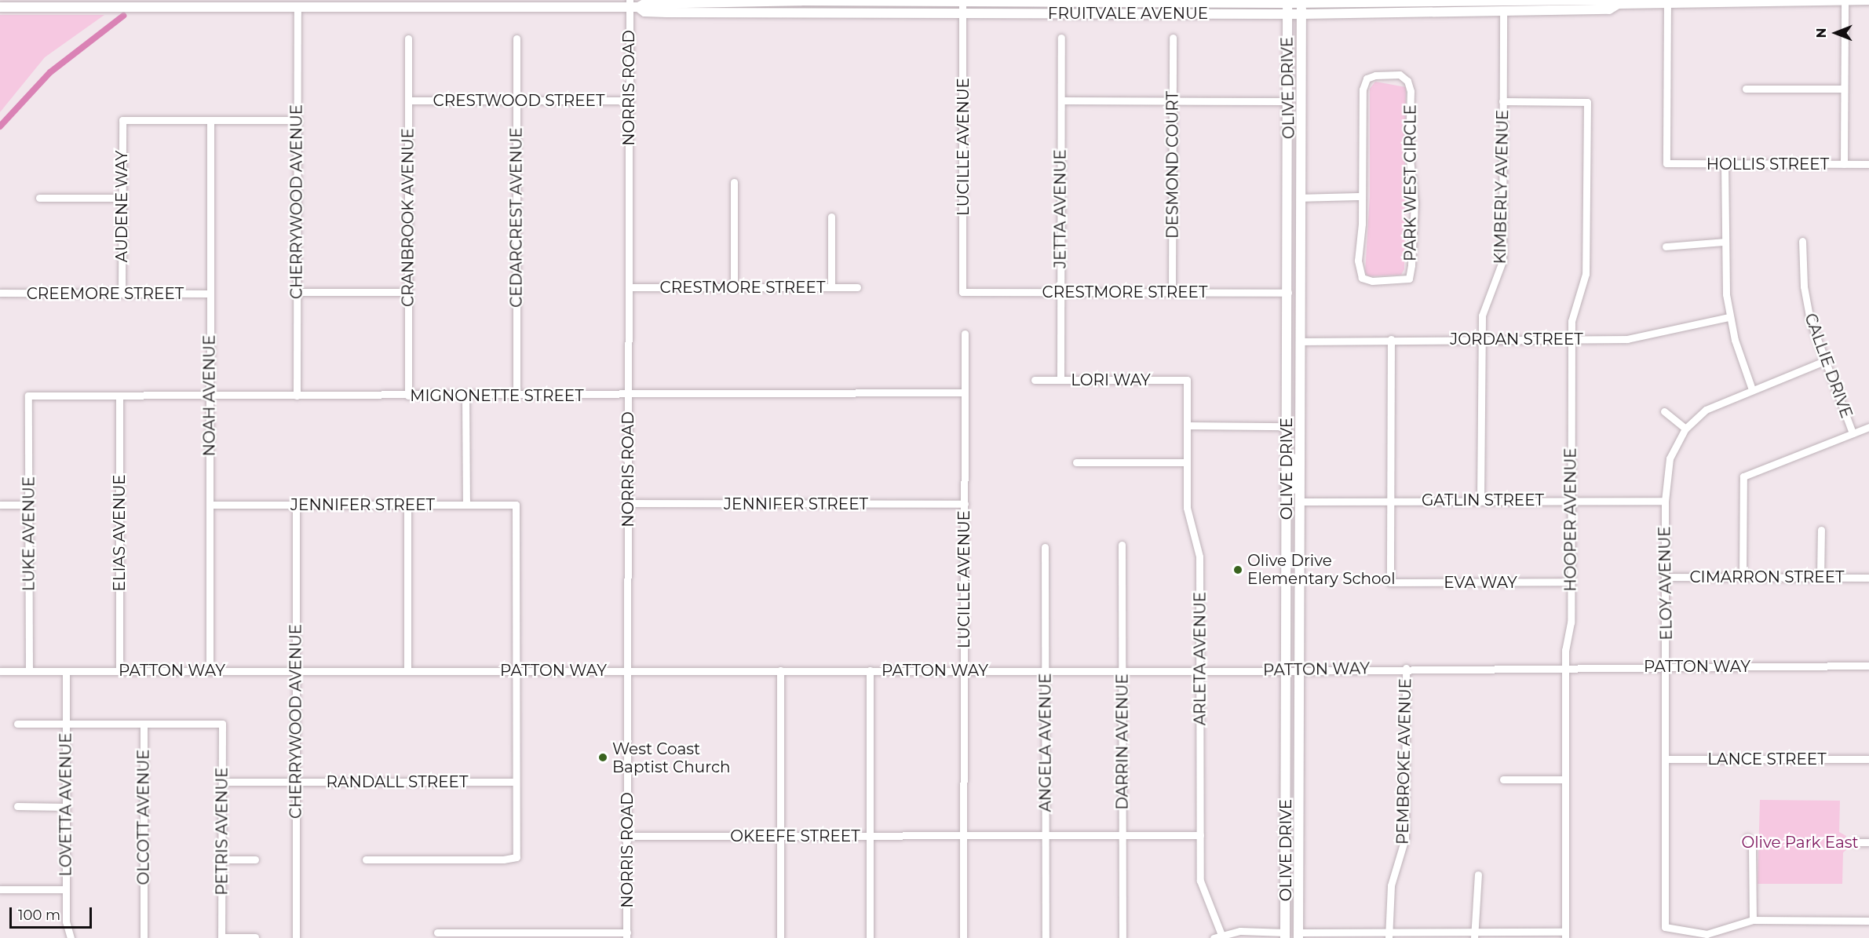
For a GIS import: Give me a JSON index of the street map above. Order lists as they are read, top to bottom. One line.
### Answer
{"streets":{"main road":["FRUITVALE AVENUE","OLIVE DRIVE"],"street":["NORRIS ROAD","CRESTWOOD STREET","LUCILLE AVENUE","HOLLIS STREET","DESMOND COURT","PARK WEST CIRCLE","KIMBERLY AVENUE","CHERRYWOOD AVENUE","AUDENE WAY","JETTA AVENUE","CRANBROOK AVENUE","CEDARCREST AVENUE","CRESTMORE STREET","CREEMORE STREET","JORDAN STREET","CALLIE DRIVE","LORI WAY","NOAH AVENUE","MIGNONETTE STREET","GATLIN STREET","JENNIFER STREET","HOOPER AVENUE","ELIAS AVENUE","LUKE AVENUE","CIMARRON STREET","EVA WAY","ELOY AVENUE","ARLETA AVENUE","PATTON WAY","DARRIN AVENUE","ANGELA AVENUE","LANCE STREET","PEMBROKE AVENUE","RANDALL STREET","LOVETTA AVENUE","OLCOTT AVENUE","PETRIS AVENUE","OKEEFE STREET"]},"crossings":[["FRUITVALE AVENUE","NORRIS ROAD"],["FRUITVALE AVENUE","OLIVE DRIVE"],["FRUITVALE AVENUE","LUCILLE AVENUE"],["FRUITVALE AVENUE","HOLLIS STREET"],["FRUITVALE AVENUE","KIMBERLY AVENUE"],["FRUITVALE AVENUE","CHERRYWOOD AVENUE"],["NORRIS ROAD","CRESTWOOD STREET"],["NORRIS ROAD","CRESTMORE STREET"],["NORRIS ROAD","MIGNONETTE STREET"],["NORRIS ROAD","JENNIFER STREET"],["NORRIS ROAD","PATTON WAY"],["NORRIS ROAD","OKEEFE STREET"],["OLIVE DRIVE","CRESTMORE STREET"],["OLIVE DRIVE","JORDAN STREET"],["OLIVE DRIVE","GATLIN STREET"],["OLIVE DRIVE","PATTON WAY"],["CRESTWOOD STREET","CRANBROOK AVENUE"],["CRESTWOOD STREET","CEDARCREST AVENUE"],["LUCILLE AVENUE","CRESTMORE STREET"],["LUCILLE AVENUE","MIGNONETTE STREET"],["LUCILLE AVENUE","JENNIFER STREET"],["LUCILLE AVENUE","PATTON WAY"],["LUCILLE AVENUE","OKEEFE STREET"],["DESMOND COURT","CRESTMORE STREET"],["KIMBERLY AVENUE","JORDAN STREET"],["KIMBERLY AVENUE","GATLIN STREET"],["KIMBERLY AVENUE","HOOPER AVENUE"],["CHERRYWOOD AVENUE","MIGNONETTE STREET"],["CHERRYWOOD AVENUE","JENNIFER STREET"],["CHERRYWOOD AVENUE","PATTON WAY"],["CHERRYWOOD AVENUE","RANDALL STREET"],["AUDENE WAY","CREEMORE STREET"],["AUDENE WAY","NOAH AVENUE"],["JETTA AVENUE","CRESTMORE STREET"],["JETTA AVENUE","LORI WAY"],["CRANBROOK AVENUE","MIGNONETTE STREET"],["CEDARCREST AVENUE","MIGNONETTE STREET"],["CREEMORE STREET","NOAH AVENUE"],["JORDAN STREET","HOOPER AVENUE"],["CALLIE DRIVE","ELOY AVENUE"],["LORI WAY","ARLETA AVENUE"],["NOAH AVENUE","MIGNONETTE STREET"],["NOAH AVENUE","JENNIFER STREET"],["NOAH AVENUE","PATTON WAY"],["MIGNONETTE STREET","ELIAS AVENUE"],["MIGNONETTE STREET","LUKE AVENUE"],["GATLIN STREET","HOOPER AVENUE"],["GATLIN STREET","EVA WAY"],["GATLIN STREET","ELOY AVENUE"],["JENNIFER STREET","PATTON WAY"],["HOOPER AVENUE","EVA WAY"],["HOOPER AVENUE","PATTON WAY"],["ELIAS AVENUE","PATTON WAY"],["LUKE AVENUE","PATTON WAY"],["CIMARRON STREET","ELOY AVENUE"],["ELOY AVENUE","PATTON WAY"],["ELOY AVENUE","LANCE STREET"],["ARLETA AVENUE","PATTON WAY"],["PATTON WAY","DARRIN AVENUE"],["PATTON WAY","ANGELA AVENUE"],["PATTON WAY","PEMBROKE AVENUE"],["PATTON WAY","LOVETTA AVENUE"],["ANGELA AVENUE","OKEEFE STREET"],["RANDALL STREET","PETRIS AVENUE"],["OLCOTT AVENUE","PETRIS AVENUE"]],"parks":["Olive Park East"],"places":["Olive Drive Elementary School","West Coast Baptist Church"],"scale_bar":"100 m","north":"left"}
